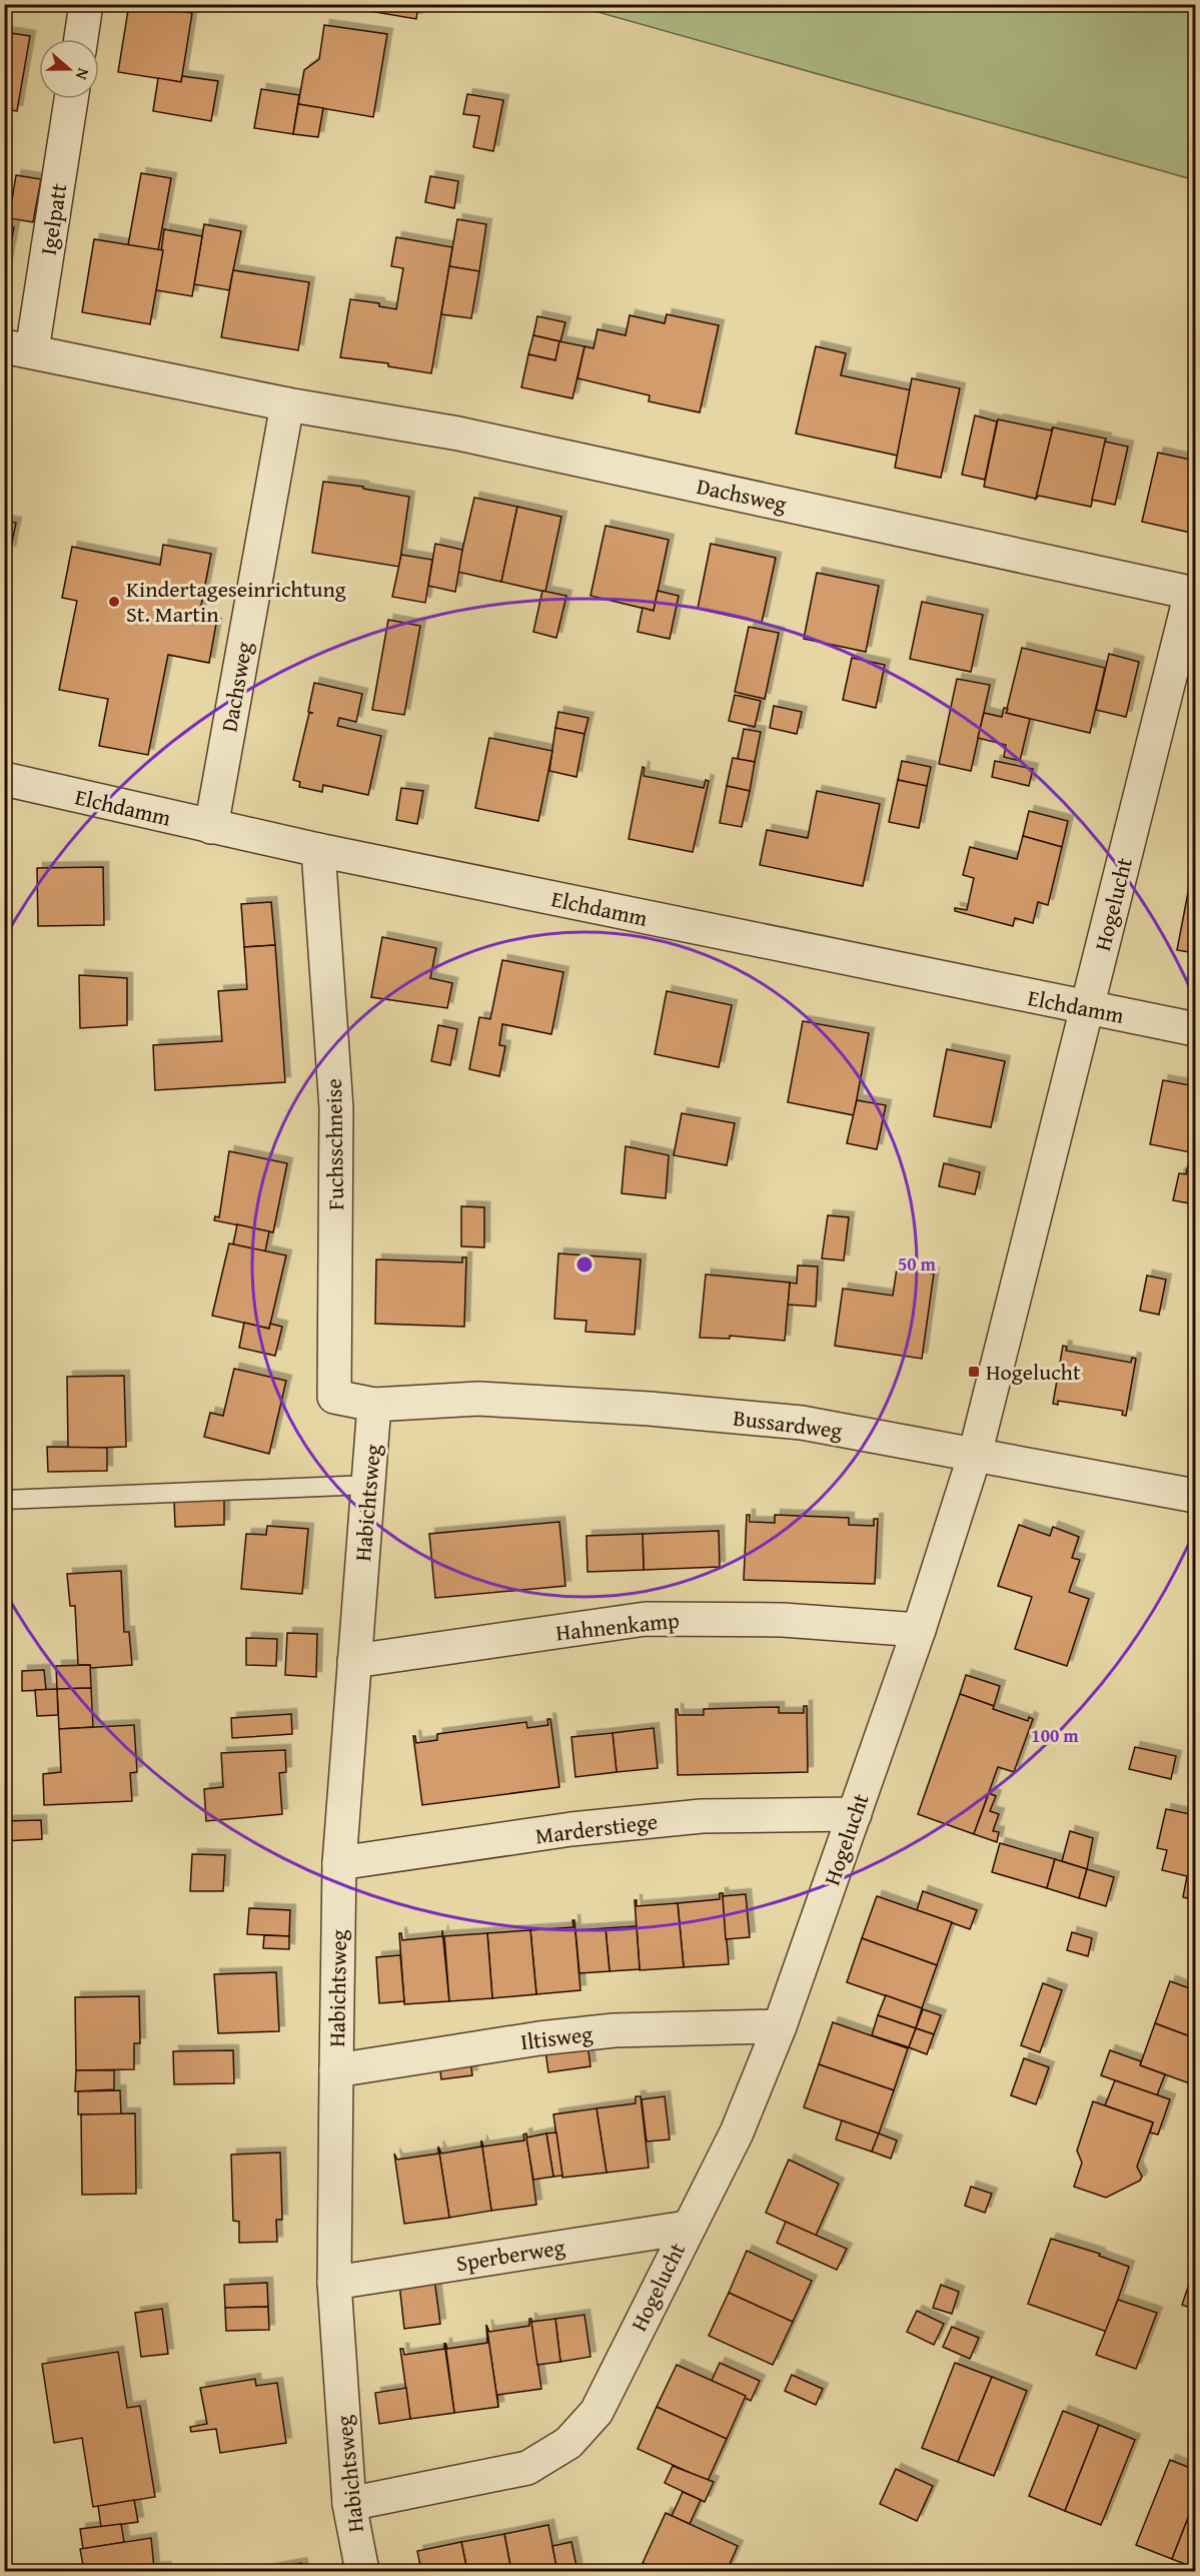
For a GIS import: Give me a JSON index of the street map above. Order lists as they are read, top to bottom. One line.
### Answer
{"streets":{"street":["Igelpatt","Dachsweg","Elchdamm","Hogelucht","Fuchsschneise","Bussardweg","Habichtsweg","Hahnenkamp","Marderstiege","Iltisweg","Sperberweg"]},"crossings":[["Igelpatt","Dachsweg"],["Dachsweg","Elchdamm"],["Dachsweg","Hogelucht"],["Elchdamm","Hogelucht"],["Elchdamm","Fuchsschneise"],["Hogelucht","Bussardweg"],["Hogelucht","Habichtsweg"],["Hogelucht","Hahnenkamp"],["Hogelucht","Marderstiege"],["Hogelucht","Iltisweg"],["Hogelucht","Sperberweg"],["Fuchsschneise","Bussardweg"],["Fuchsschneise","Habichtsweg"],["Bussardweg","Habichtsweg"],["Habichtsweg","Hahnenkamp"],["Habichtsweg","Marderstiege"],["Habichtsweg","Iltisweg"],["Habichtsweg","Sperberweg"]],"places":{"other":["Kindertageseinrichtung St. Martin"],"transit":["Hogelucht"]},"north":"right","rings":["50 m","100 m"]}
